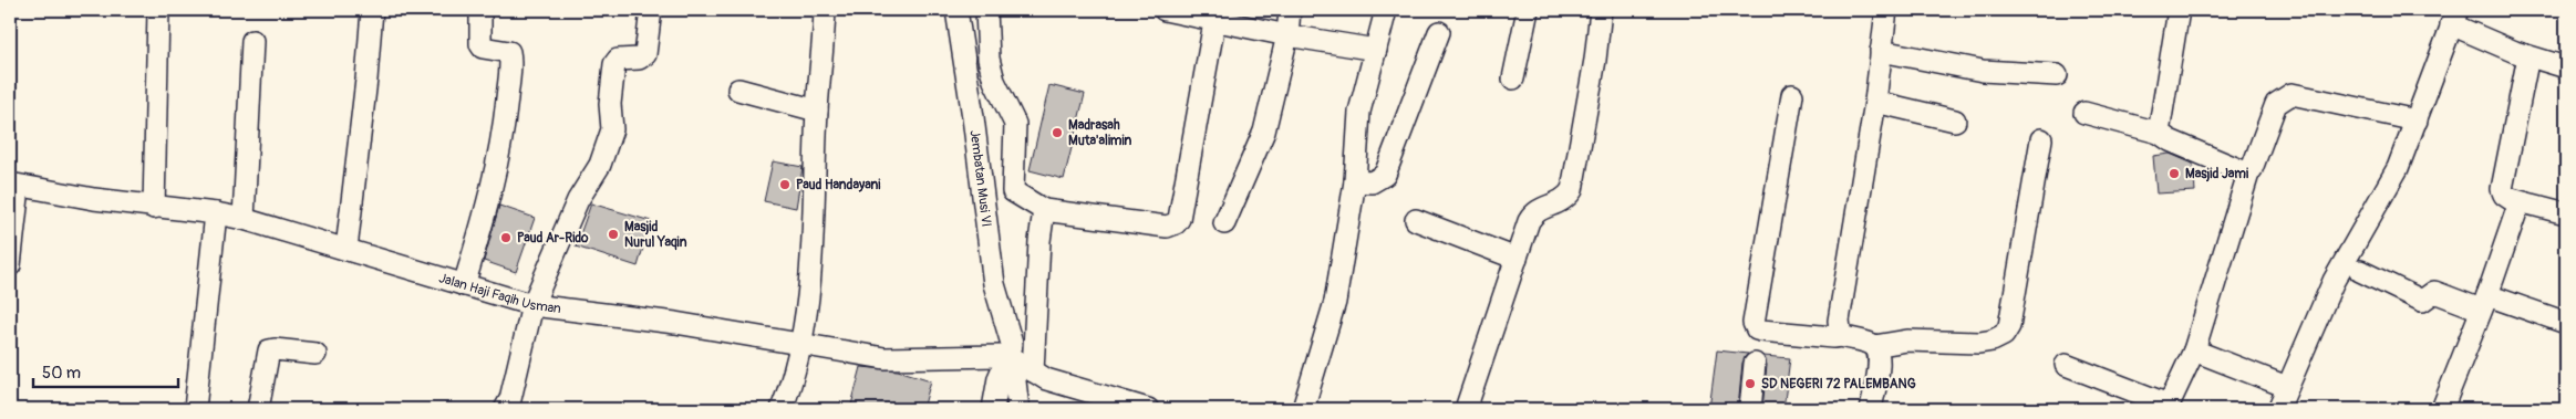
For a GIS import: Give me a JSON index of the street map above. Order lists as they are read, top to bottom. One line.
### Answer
{"streets":{"street":["Jembatan Musi VI","Jalan Haji Faqih Usman"]},"crossings":[["Jembatan Musi VI","Jalan Haji Faqih Usman"]],"places":["Madrasah Muta'alimin","Masjid Jami","Paud Handayani","Masjid Nurul Yaqin","Paud Ar-Rido","SD NEGERI 72 PALEMBANG"],"scale_bar":"50 m"}
